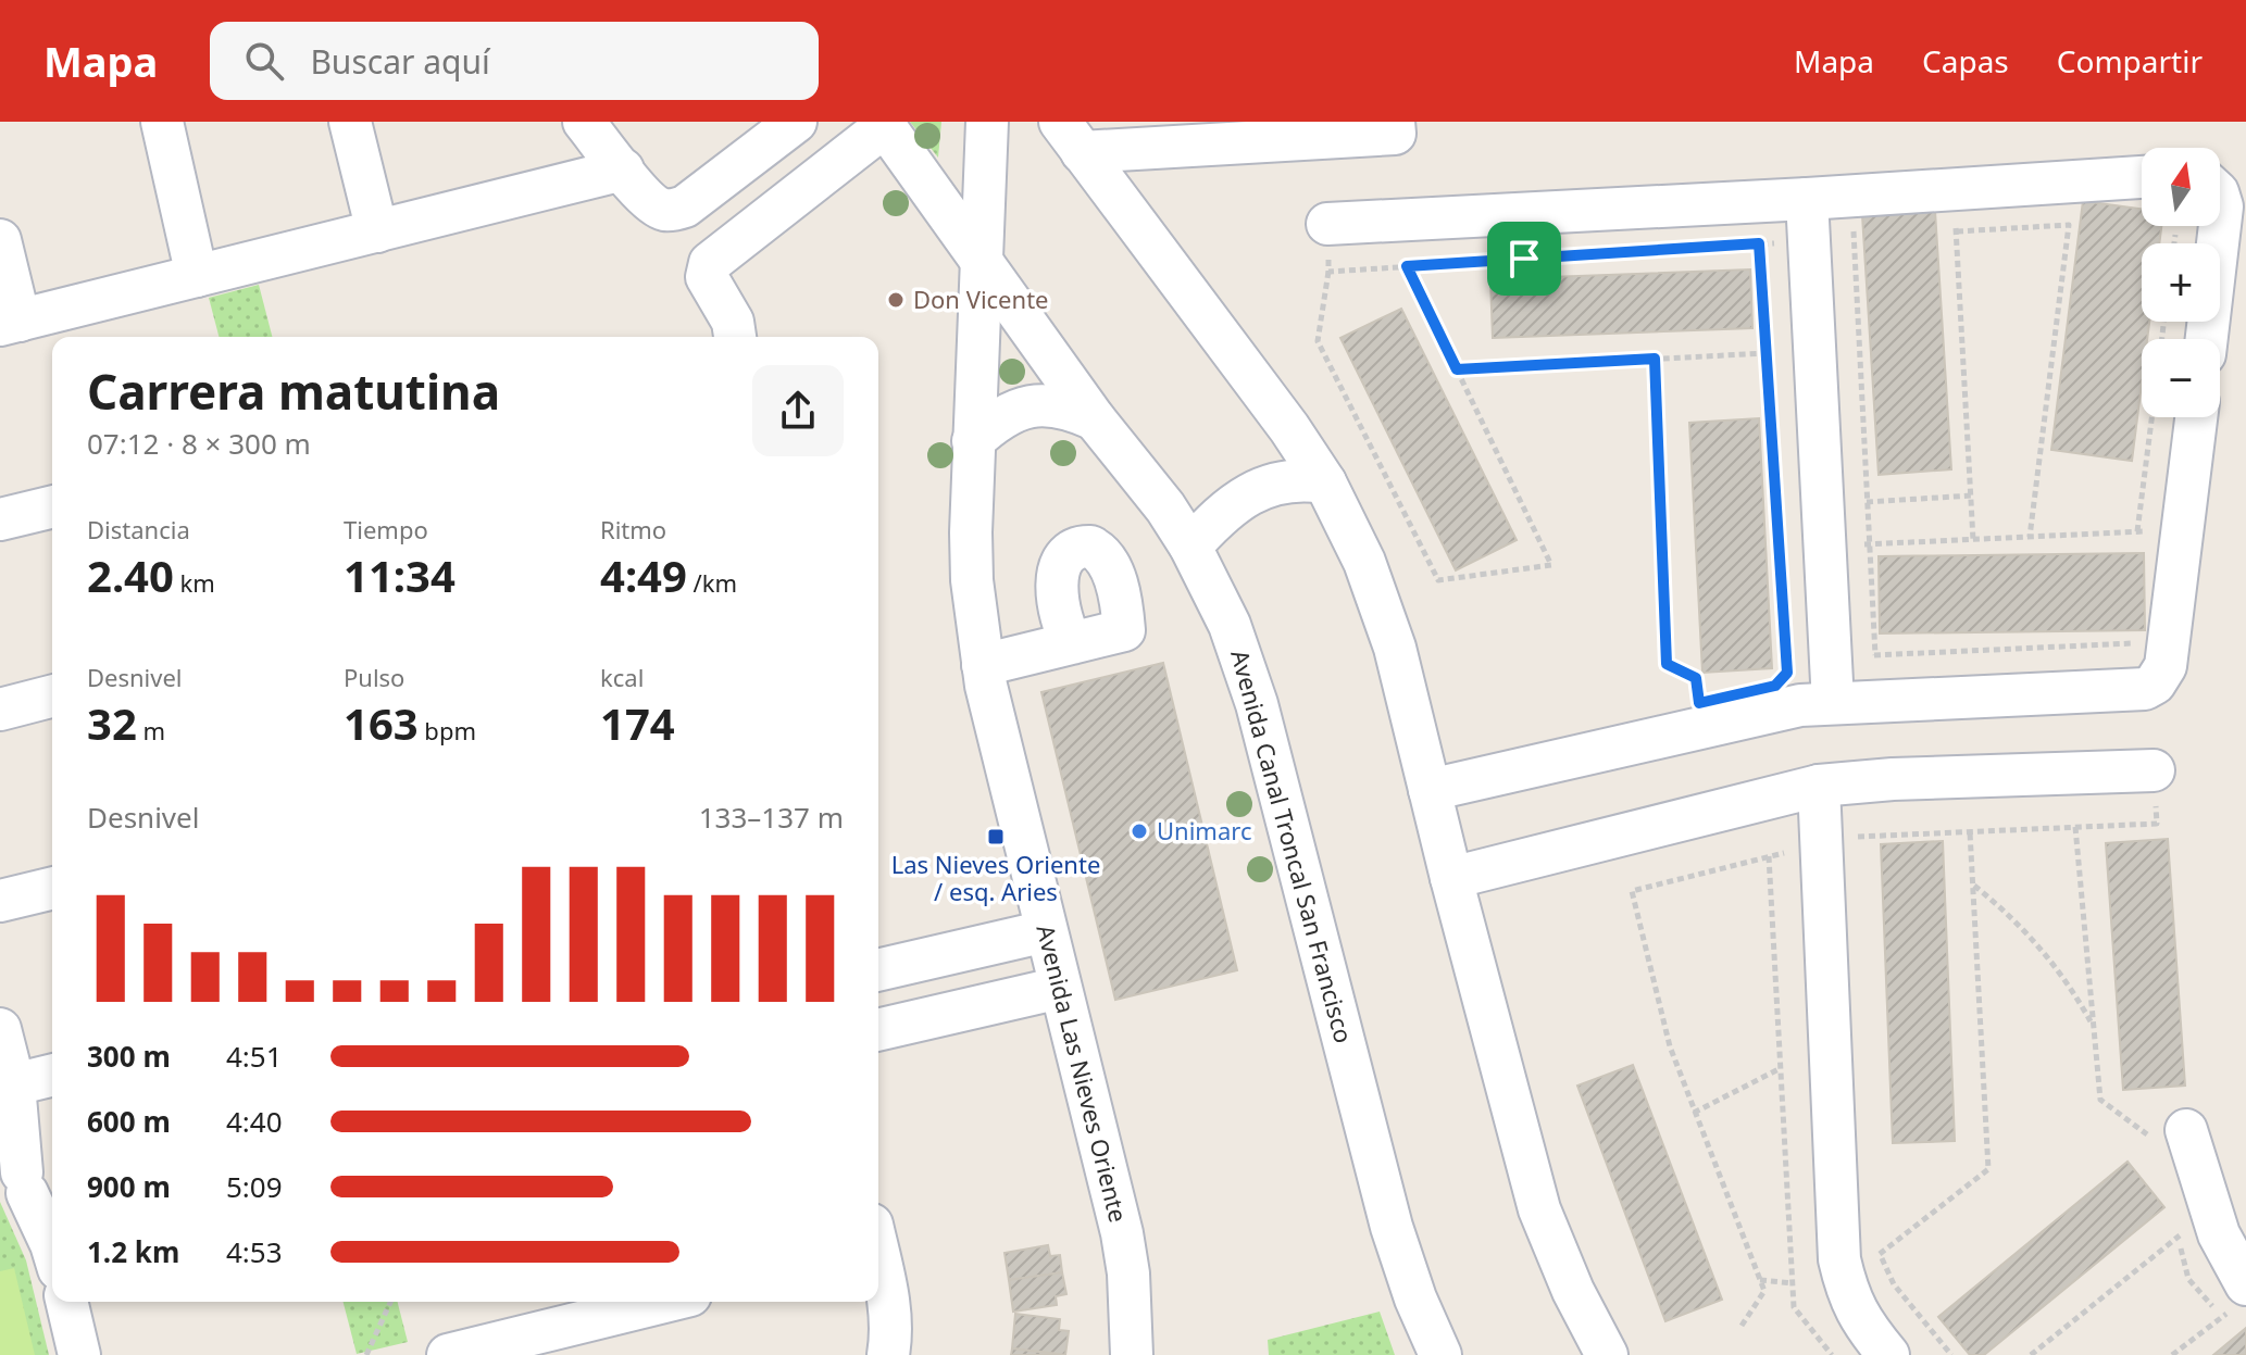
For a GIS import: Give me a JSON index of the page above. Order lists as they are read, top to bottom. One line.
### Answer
{"streets":{"street":["Avenida Canal Troncal San Francisco","Avenida Las Nieves Oriente"]},"crossings":[["Avenida Canal Troncal San Francisco","Avenida Las Nieves Oriente"]],"places":{"other":["Don Vicente","Unimarc"],"transit":["Las Nieves Oriente / esq. Aries"]},"north":"top","page":{"header":"Mapa","search":"Buscar aquí","nav":["Mapa","Capas","Compartir"],"map_buttons":["+","−"],"heading":["Carrera matutina","07:12 · 8 × 300 m"],"stats":[["Distancia","2.40 km"],["Tiempo","11:34"],["Ritmo","4:49 /km"],["Desnivel","32 m"],["Pulso","163 bpm"],["kcal","174"]],"chart":["Desnivel","133–137 m"],"list":[{"name":"300 m","note":"4:51"},{"name":"600 m","note":"4:40"},{"name":"900 m","note":"5:09"},{"name":"1.2 km","note":"4:53"}]}}
